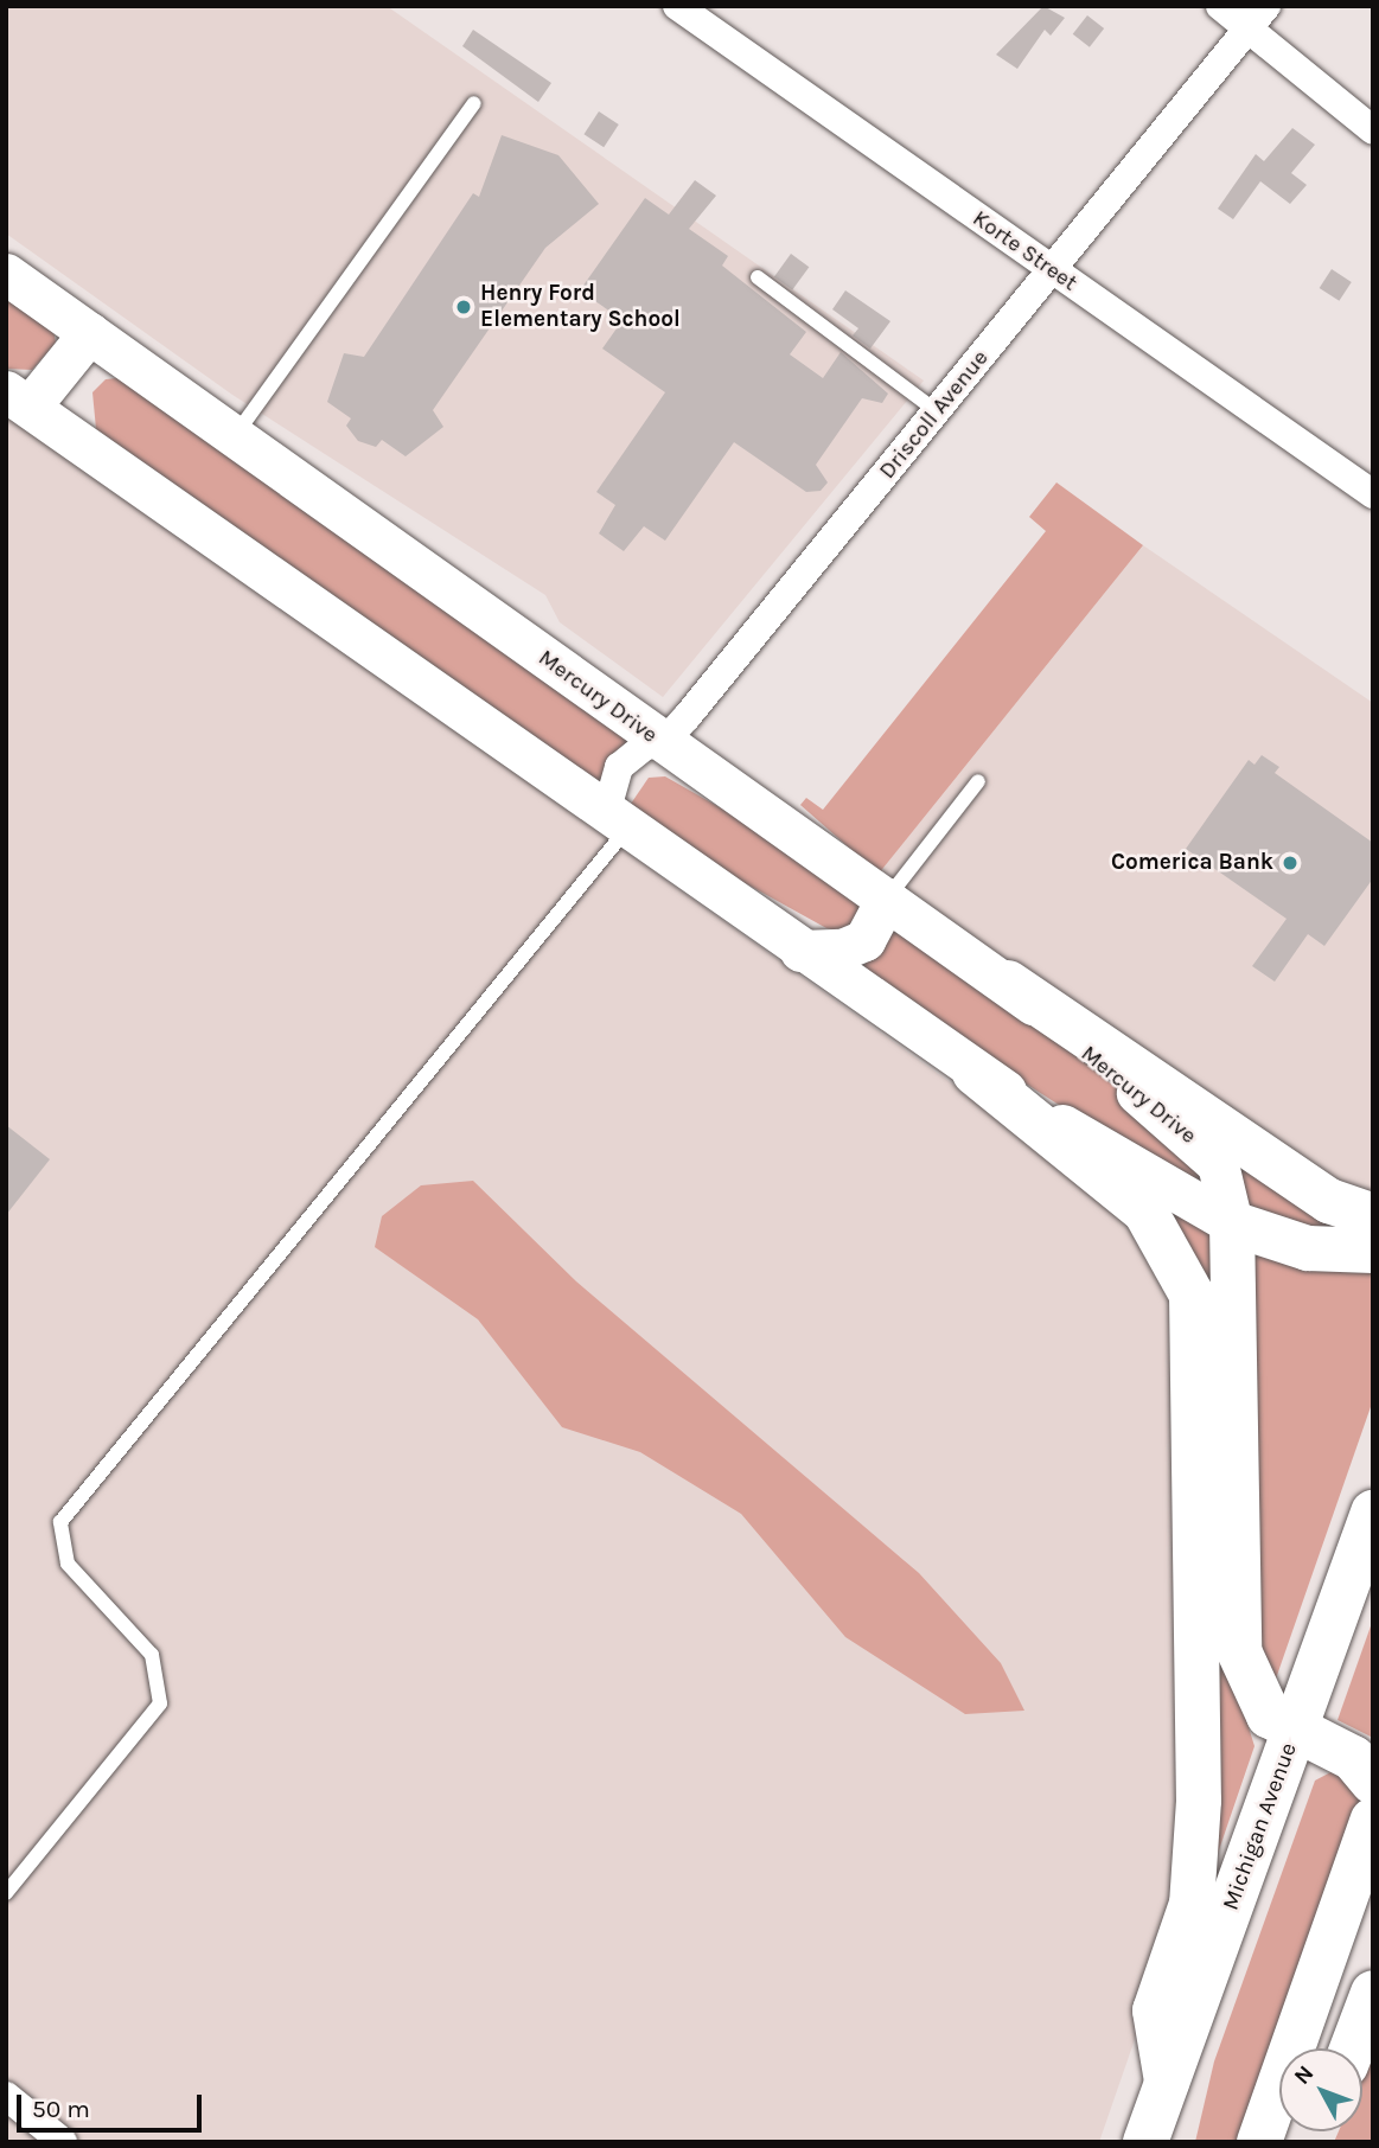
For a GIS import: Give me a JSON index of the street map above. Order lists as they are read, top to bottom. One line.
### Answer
{"streets":{"main road":["Michigan Avenue"],"street":["Korte Street","Driscoll Avenue","Mercury Drive"]},"crossings":[["Korte Street","Driscoll Avenue"],["Driscoll Avenue","Mercury Drive"]],"places":["Henry Ford Elementary School","Comerica Bank"],"scale_bar":"50 m","north":"top left"}
